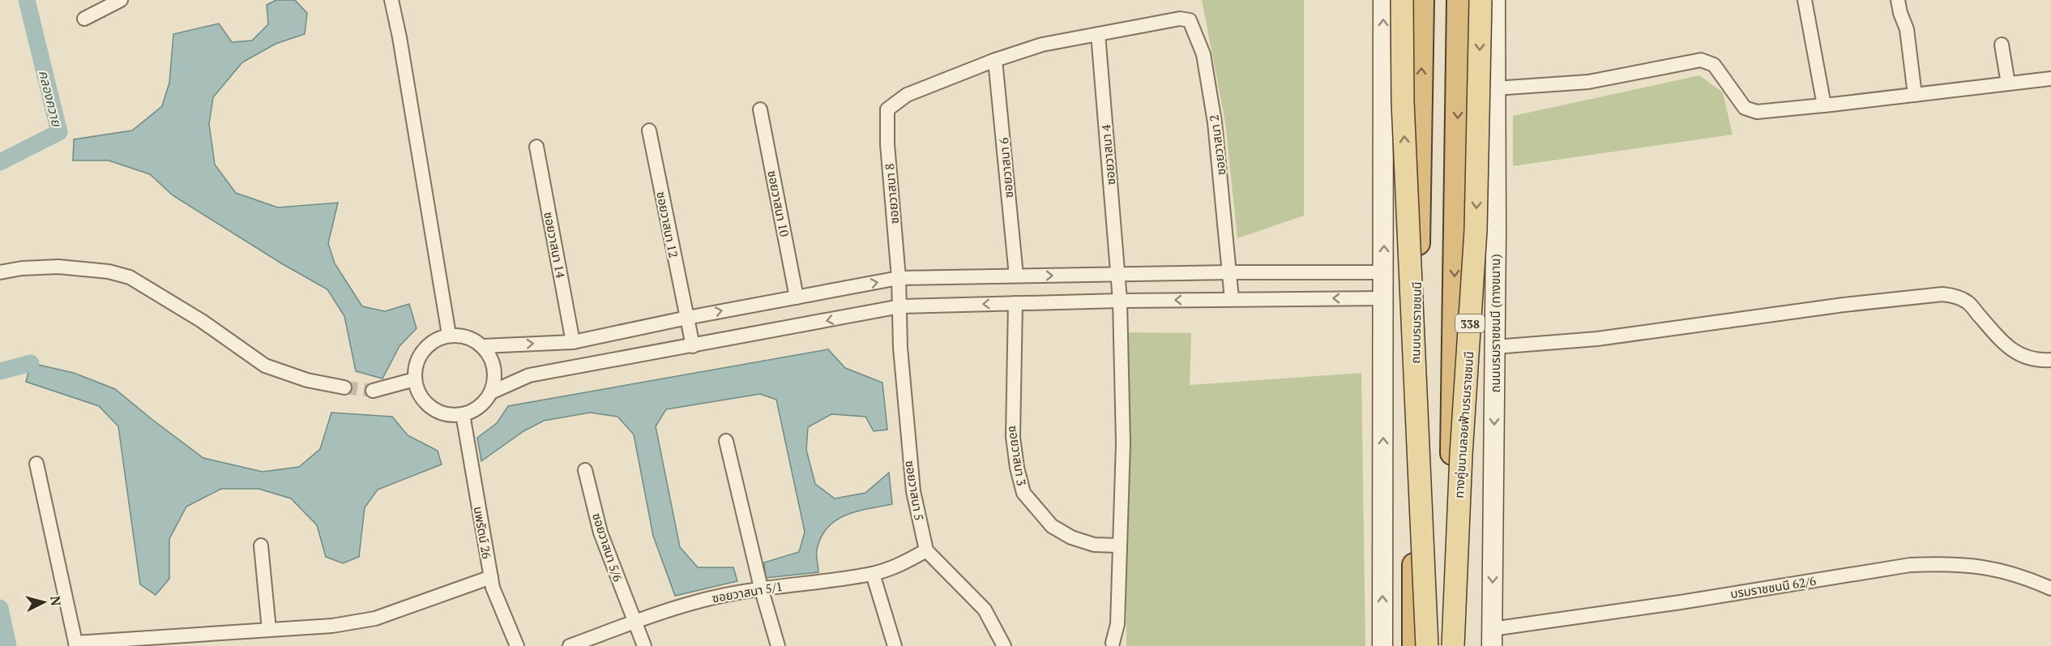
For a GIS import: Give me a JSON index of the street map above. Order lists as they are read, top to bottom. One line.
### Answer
{"streets":{"highway":["ถนนบรมราชชนนี","338"],"main road":["ถนนบรมราชชนนี (ทางขนาน)","ทางคู่ขนานลอยฟ้าบรมราชชนนี"],"street":["ซอยวาสนา 2","ซอยวาสนา 4","ซอยวาสนา 6","ซอยวาสนา 8","ซอยวาสนา 10","ซอยวาสนา 12","ซอยวาสนา 14","ซอยวาสนา 3","ซอยวาสนา 5","นพรัตน์ 26","ซอยวาสนา 5/6","บรมราชชนนี 62/6","ซอยวาสนา 5/1"]},"crossings":[["ซอยวาสนา 2","ซอยวาสนา 4"],["ซอยวาสนา 4","ซอยวาสนา 3"],["ซอยวาสนา 6","ซอยวาสนา 8"],["ซอยวาสนา 8","ซอยวาสนา 5"],["338","ทางคู่ขนานลอยฟ้าบรมราชชนนี"],["ถนนบรมราชชนนี (ทางขนาน)","บรมราชชนนี 62/6"],["ซอยวาสนา 5","ซอยวาสนา 5/1"],["ซอยวาสนา 5/6","ซอยวาสนา 5/1"]],"water":["คลองควาย"],"north":"right"}
